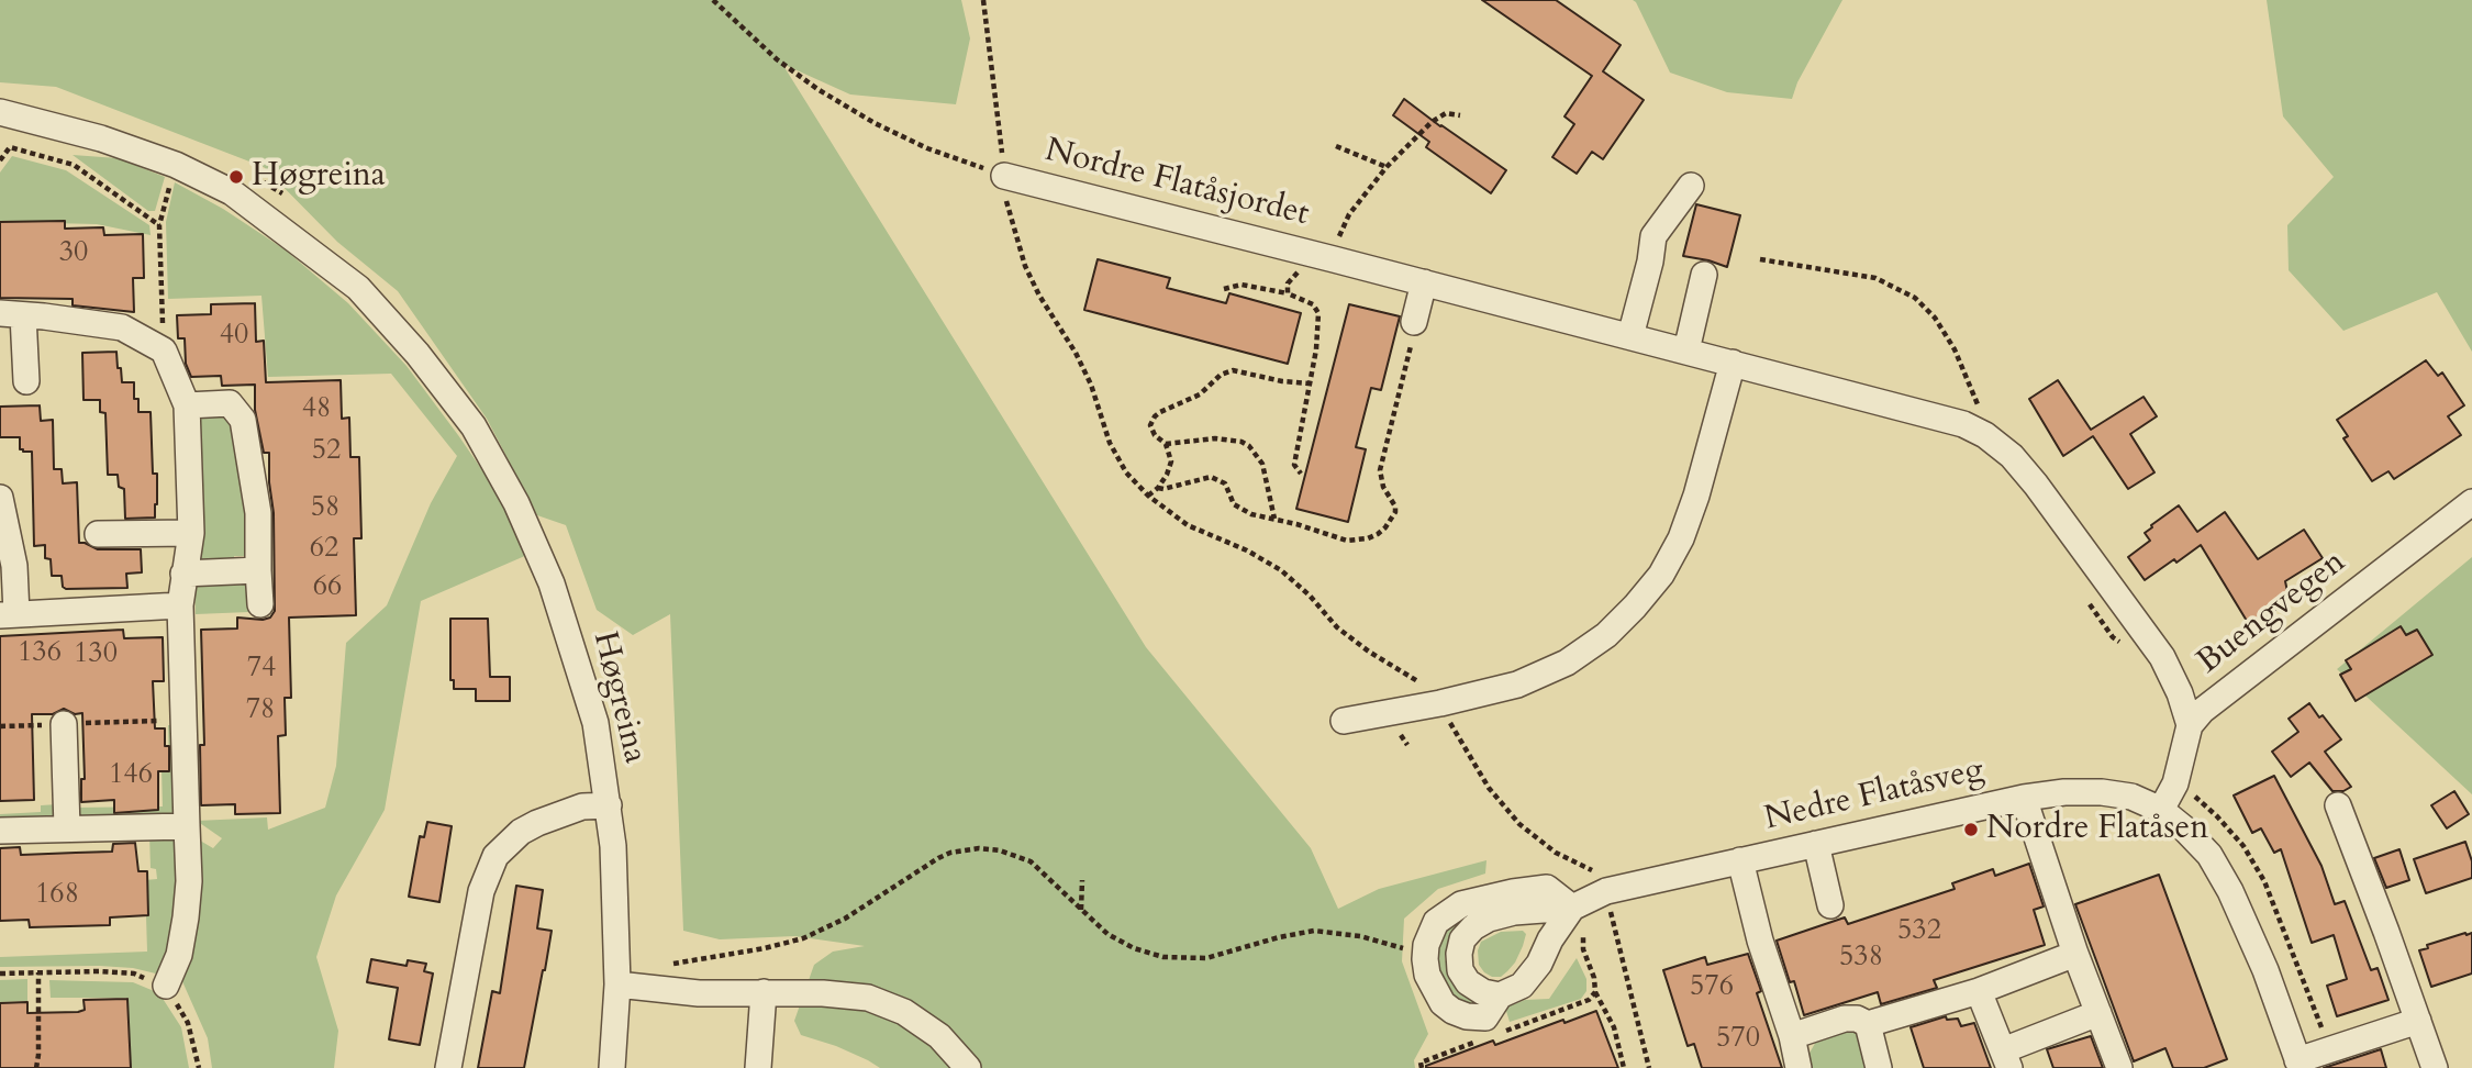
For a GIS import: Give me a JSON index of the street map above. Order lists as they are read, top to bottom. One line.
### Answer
{"streets":{"street":["Nordre Flatåsjordet","Buengvegen","Høgreina","Nedre Flatåsveg"]},"crossings":[["Nordre Flatåsjordet","Buengvegen"]],"places":["Høgreina","Nordre Flatåsen"],"house_numbers":["30","40","48","52","58","62","66","136","130","74","78","146","168","532","538","576","570"]}
